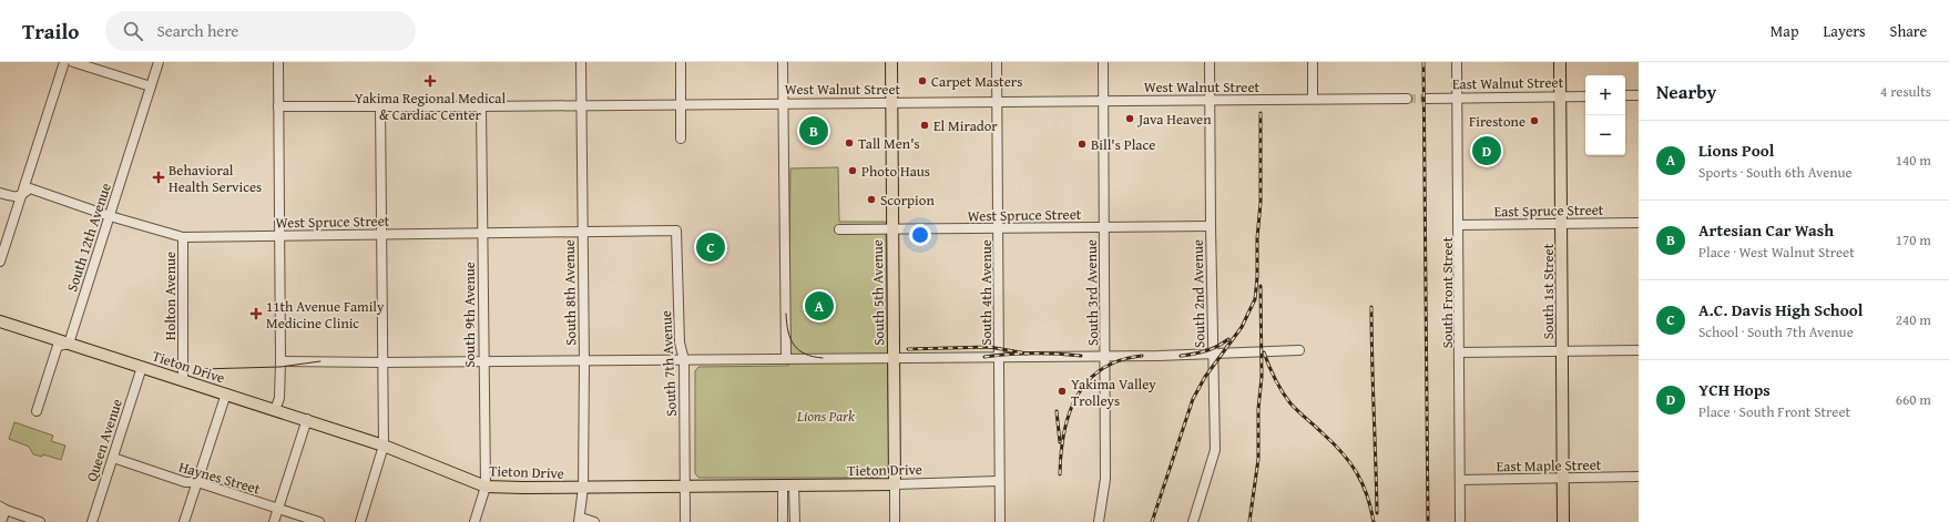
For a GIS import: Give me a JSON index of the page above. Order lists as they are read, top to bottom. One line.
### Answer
{"streets":{"main road":["South 1st Street","South 5th Avenue","Tieton Drive"],"street":["East Walnut Street","West Walnut Street","East Spruce Street","West Spruce Street","South 12th Avenue","South 8th Avenue","South 4th Avenue","South 3rd Avenue","South Front Street","South 2nd Avenue","Holton Avenue","South 9th Avenue","South 7th Avenue","Queen Avenue","East Maple Street","Haynes Street"]},"crossings":[["East Walnut Street","South 1st Street"],["East Walnut Street","South Front Street"],["West Walnut Street","South 8th Avenue"],["West Walnut Street","South 5th Avenue"],["West Walnut Street","South 4th Avenue"],["West Walnut Street","South 3rd Avenue"],["West Walnut Street","South 2nd Avenue"],["West Walnut Street","South 9th Avenue"],["East Spruce Street","South 1st Street"],["East Spruce Street","South Front Street"],["West Spruce Street","South 12th Avenue"],["West Spruce Street","South 8th Avenue"],["West Spruce Street","South 5th Avenue"],["West Spruce Street","South 4th Avenue"],["West Spruce Street","South 3rd Avenue"],["West Spruce Street","South 2nd Avenue"],["West Spruce Street","Holton Avenue"],["West Spruce Street","South 9th Avenue"],["West Spruce Street","South 7th Avenue"],["South 12th Avenue","Tieton Drive"],["South 1st Street","East Maple Street"],["South 8th Avenue","Tieton Drive"],["South 5th Avenue","Tieton Drive"],["South 4th Avenue","Tieton Drive"],["South Front Street","East Maple Street"],["Holton Avenue","Tieton Drive"],["South 9th Avenue","Tieton Drive"],["South 7th Avenue","Tieton Drive"],["Tieton Drive","Queen Avenue"],["Queen Avenue","Haynes Street"]],"parks":["Lions Park"],"places":{"health":["Yakima Regional Medical & Cardiac Center","Behavioral Health Services","11th Avenue Family Medicine Clinic"],"other":["Carpet Masters","Java Heaven","Firestone","El Mirador","Tall Men's","Bill's Place","Photo Haus","Scorpion","Yakima Valley Trolleys"]},"page":{"header":"Trailo","search":"Search here","nav":["Map","Layers","Share"],"heading":["Nearby","4 results"],"map_buttons":["+","−"],"pins":["B","D","C","A"],"list":[{"mark":"A","name":"Lions Pool","note":"Sports · South 6th Avenue","value":"140 m"},{"mark":"B","name":"Artesian Car Wash","note":"Place · West Walnut Street","value":"170 m"},{"mark":"C","name":"A.C. Davis High School","note":"School · South 7th Avenue","value":"240 m"},{"mark":"D","name":"YCH Hops","note":"Place · South Front Street","value":"660 m"}]}}
